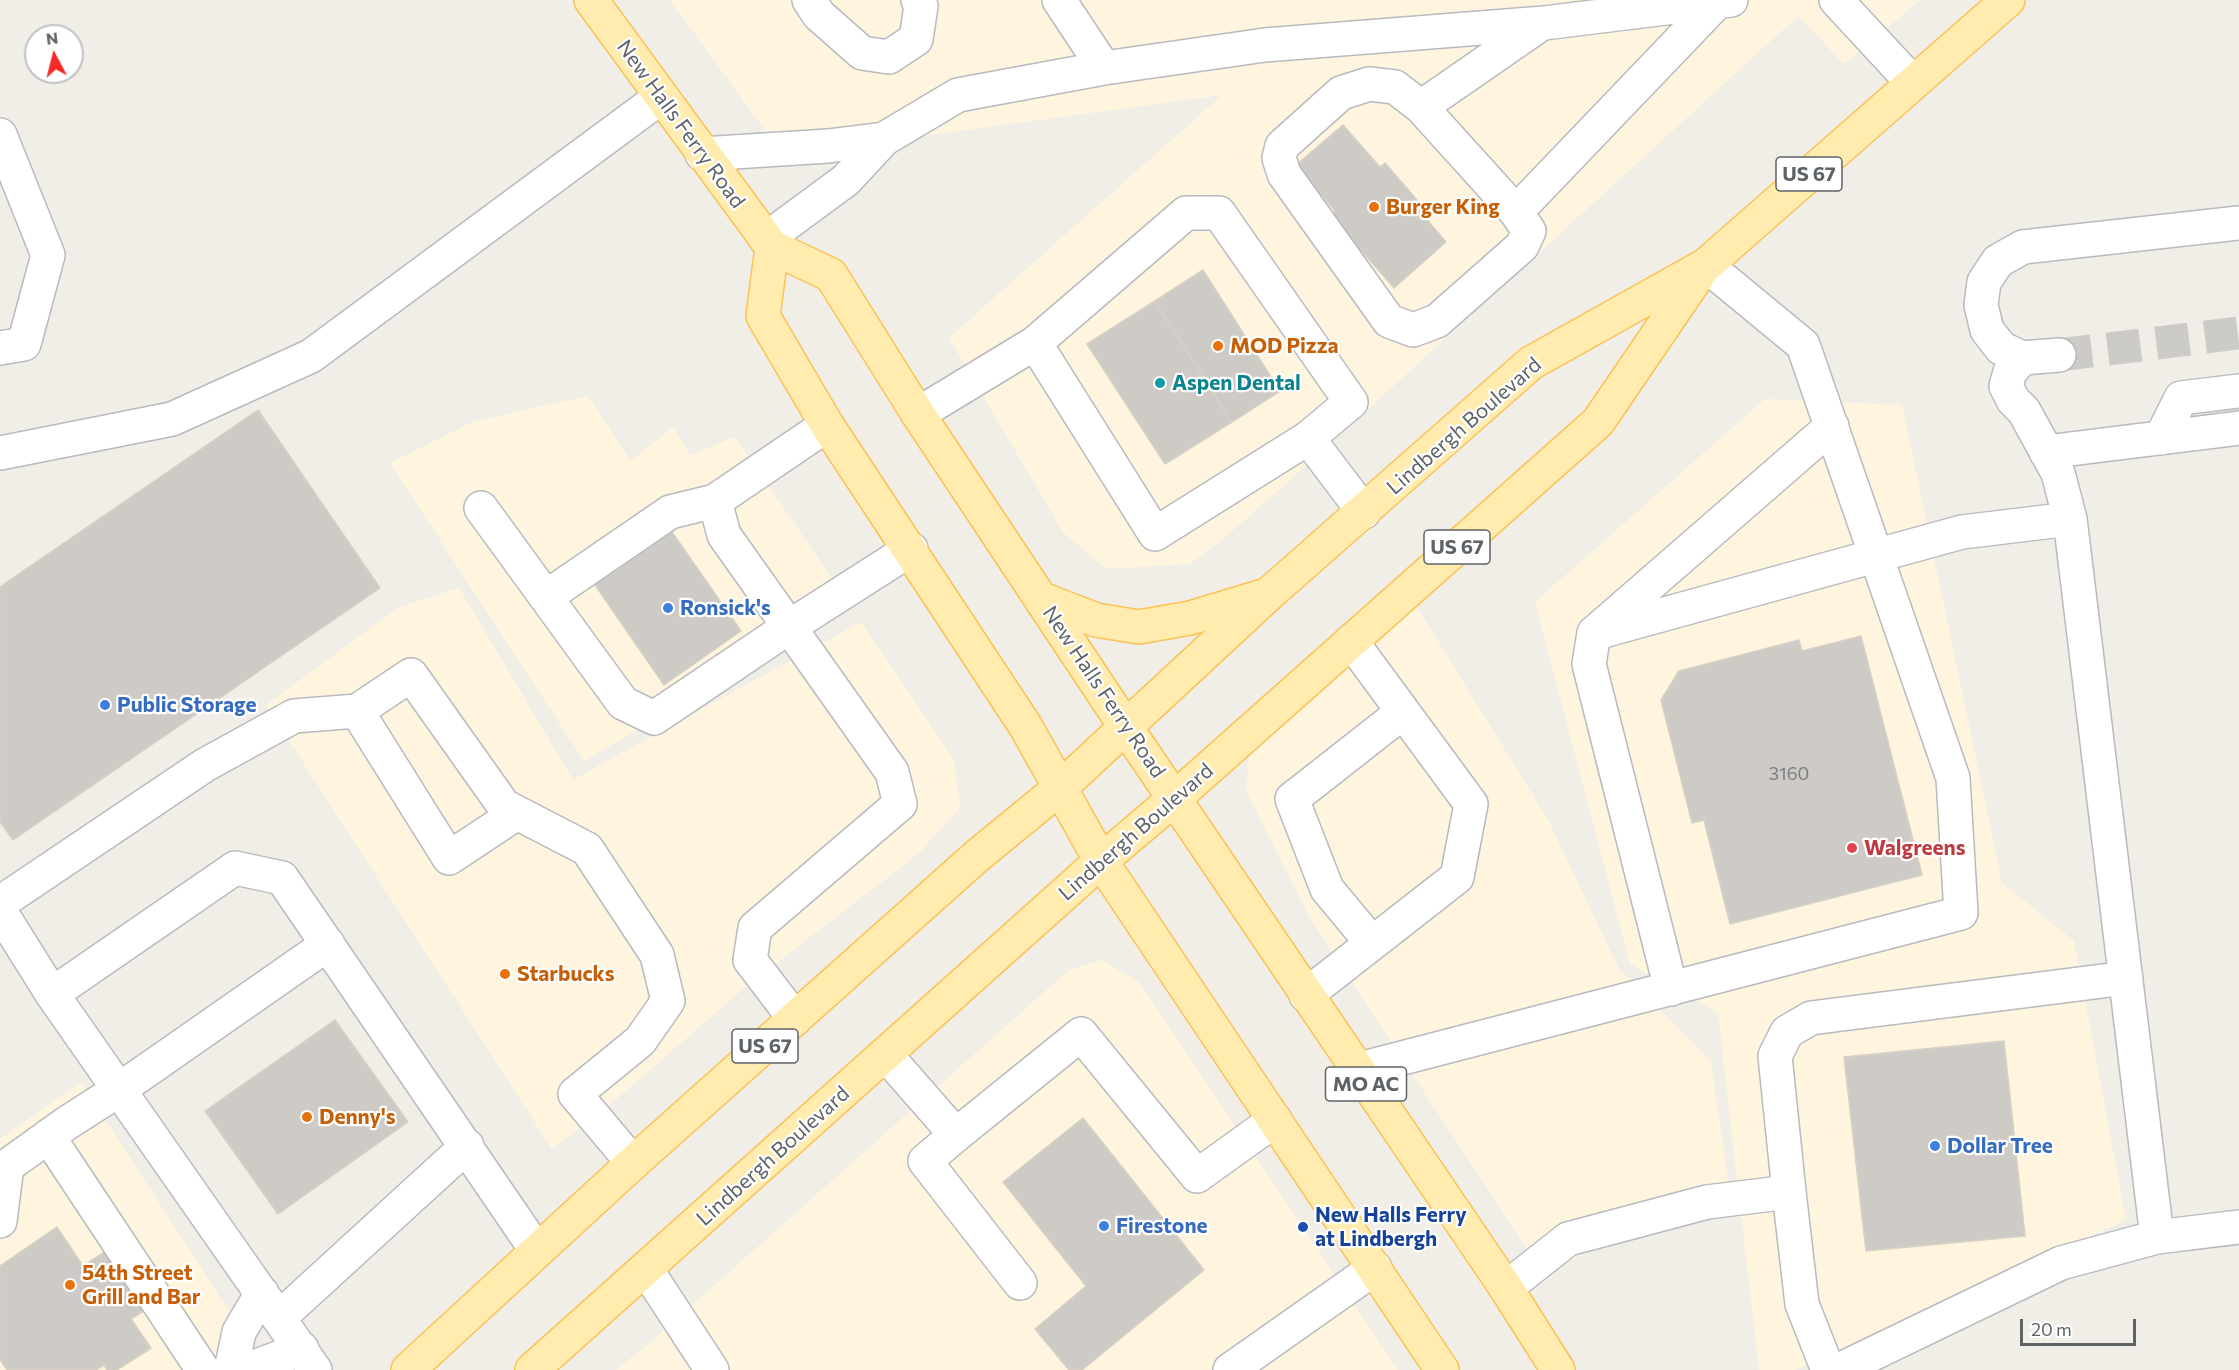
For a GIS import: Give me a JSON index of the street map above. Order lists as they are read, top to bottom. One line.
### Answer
{"streets":{"main road":["New Halls Ferry Road","US 67","Lindbergh Boulevard","MO AC"]},"crossings":[["New Halls Ferry Road","US 67"],["New Halls Ferry Road","Lindbergh Boulevard"],["US 67","Lindbergh Boulevard"]],"places":["Burger King","MOD Pizza","Aspen Dental","Ronsick's","Public Storage","Walgreens","Starbucks","Denny's","Dollar Tree","Firestone","New Halls Ferry at Lindbergh","54th Street Grill and Bar"],"house_numbers":["3160"],"scale_bar":"20 m","north":"top"}
